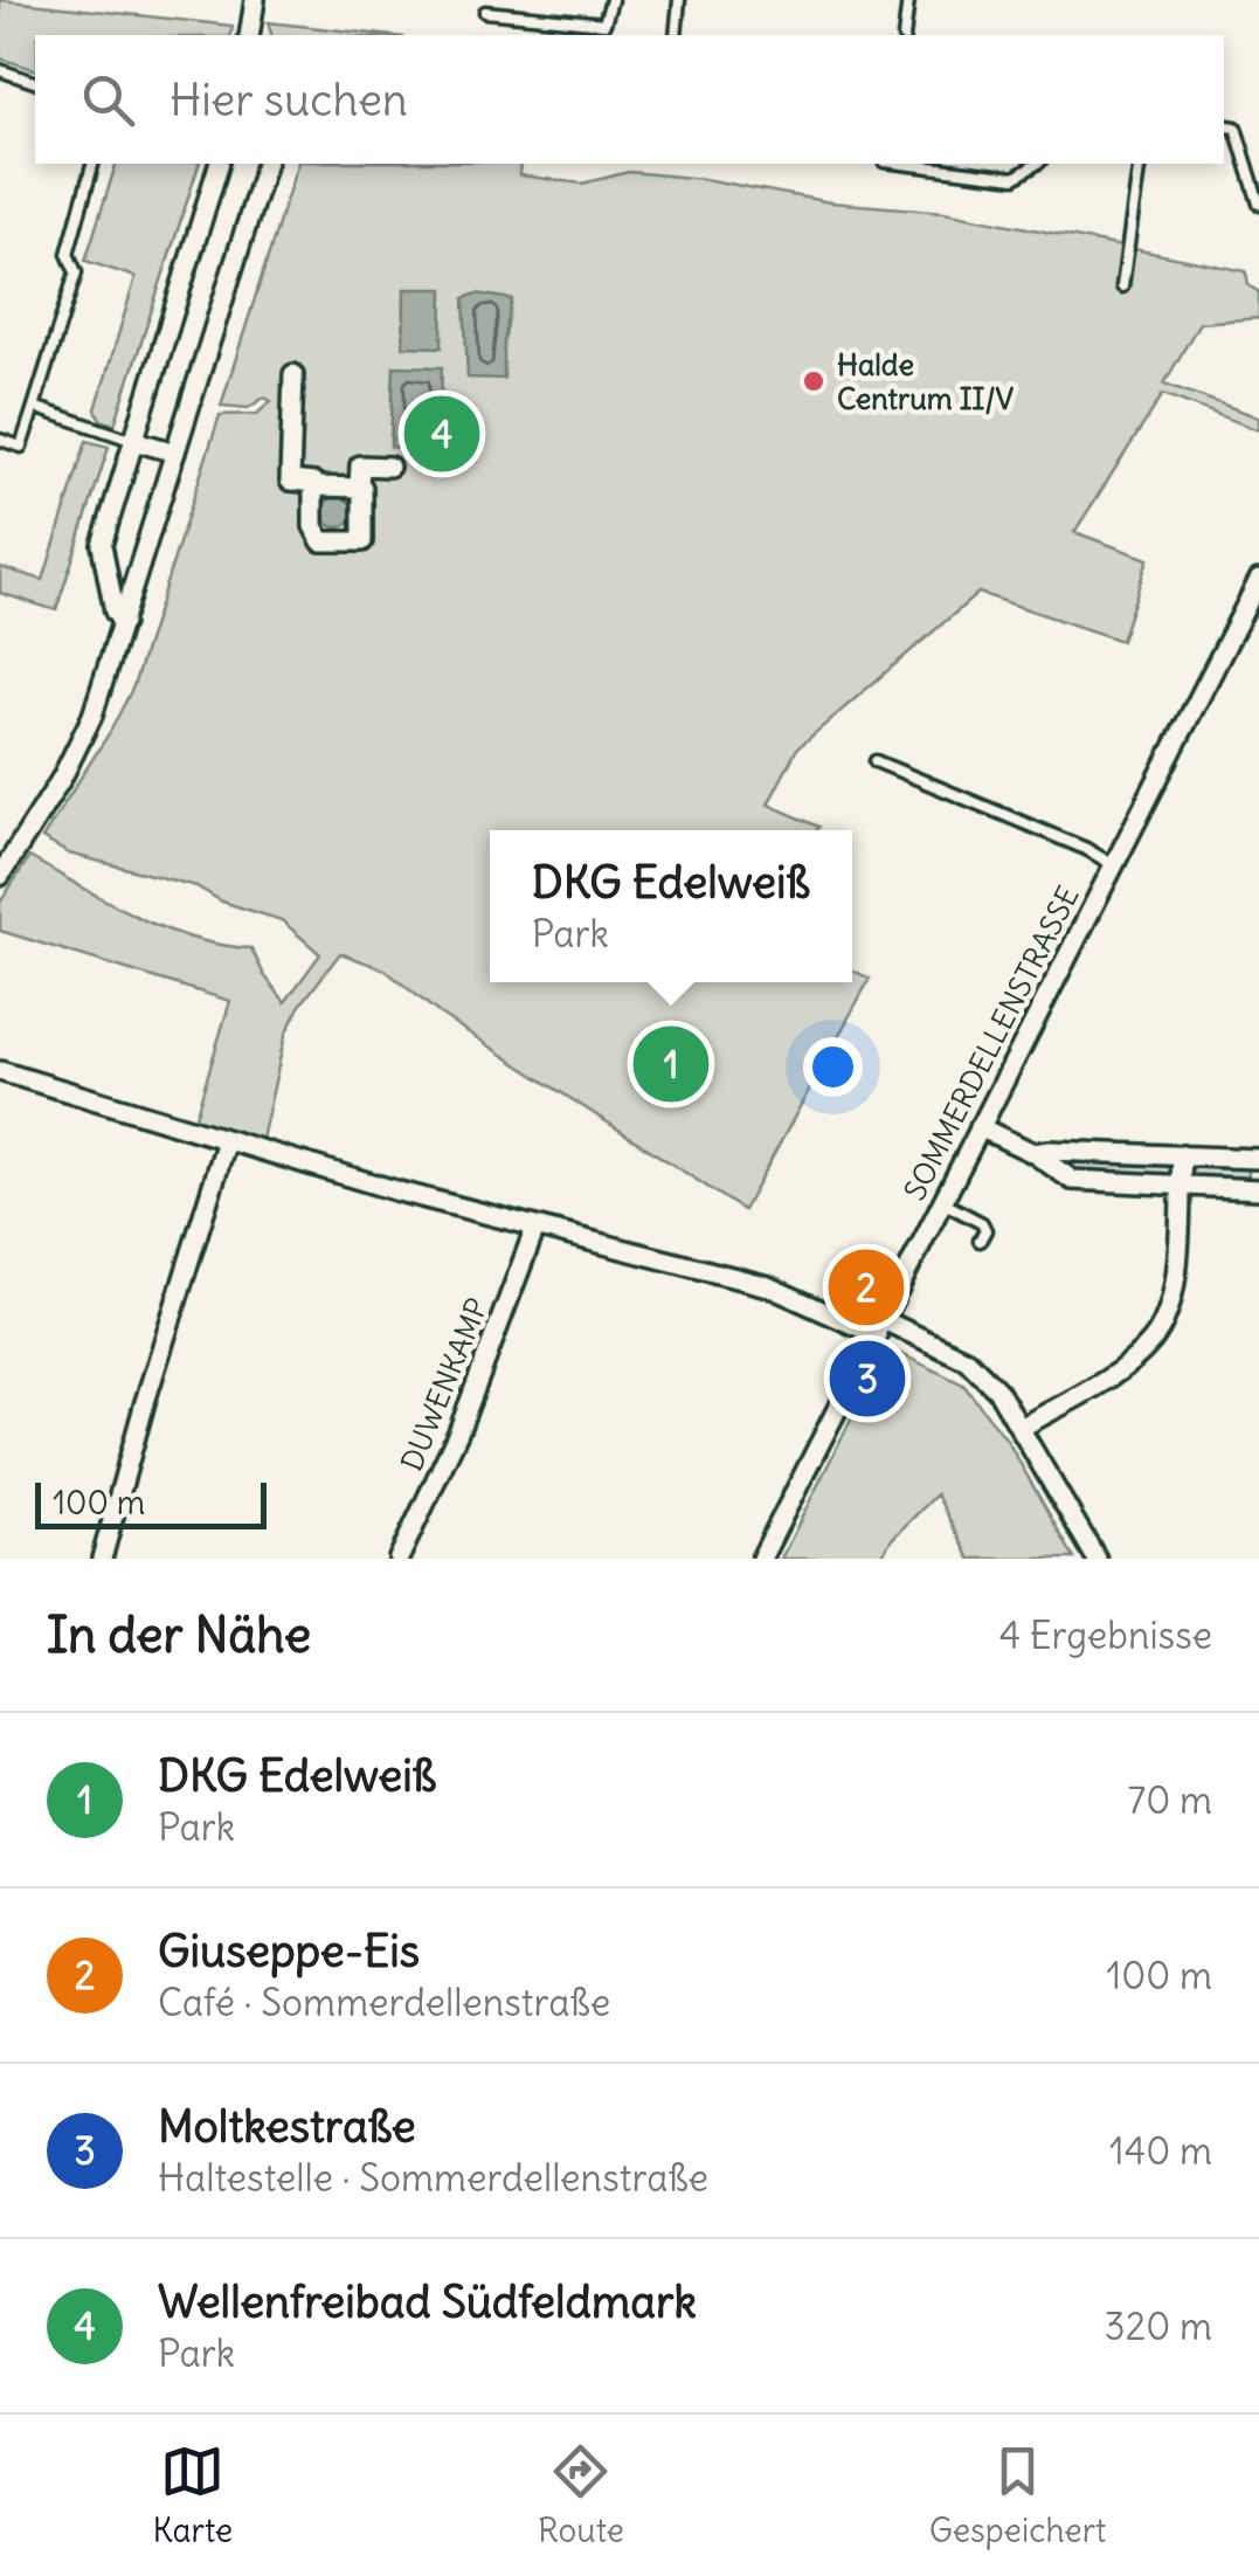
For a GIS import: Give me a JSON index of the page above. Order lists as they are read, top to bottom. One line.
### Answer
{"streets":{"street":["SOMMERDELLENSTRASSE","DUWENKAMP"]},"places":["Halde Centrum II/V"],"scale_bar":"100 m","page":{"search":"Hier suchen","pins":["4","1","2","3"],"popup":["DKG Edelweiß","Park"],"scale":"100 m","heading":["In der Nähe","4 Ergebnisse"],"list":[{"mark":"1","name":"DKG Edelweiß","note":"Park","value":"70 m"},{"mark":"2","name":"Giuseppe-Eis","note":"Café · Sommerdellenstraße","value":"100 m"},{"mark":"3","name":"Moltkestraße","note":"Haltestelle · Sommerdellenstraße","value":"140 m"},{"mark":"4","name":"Wellenfreibad Südfeldmark","note":"Park","value":"320 m"}],"nav":["Karte","Route","Gespeichert"]}}
